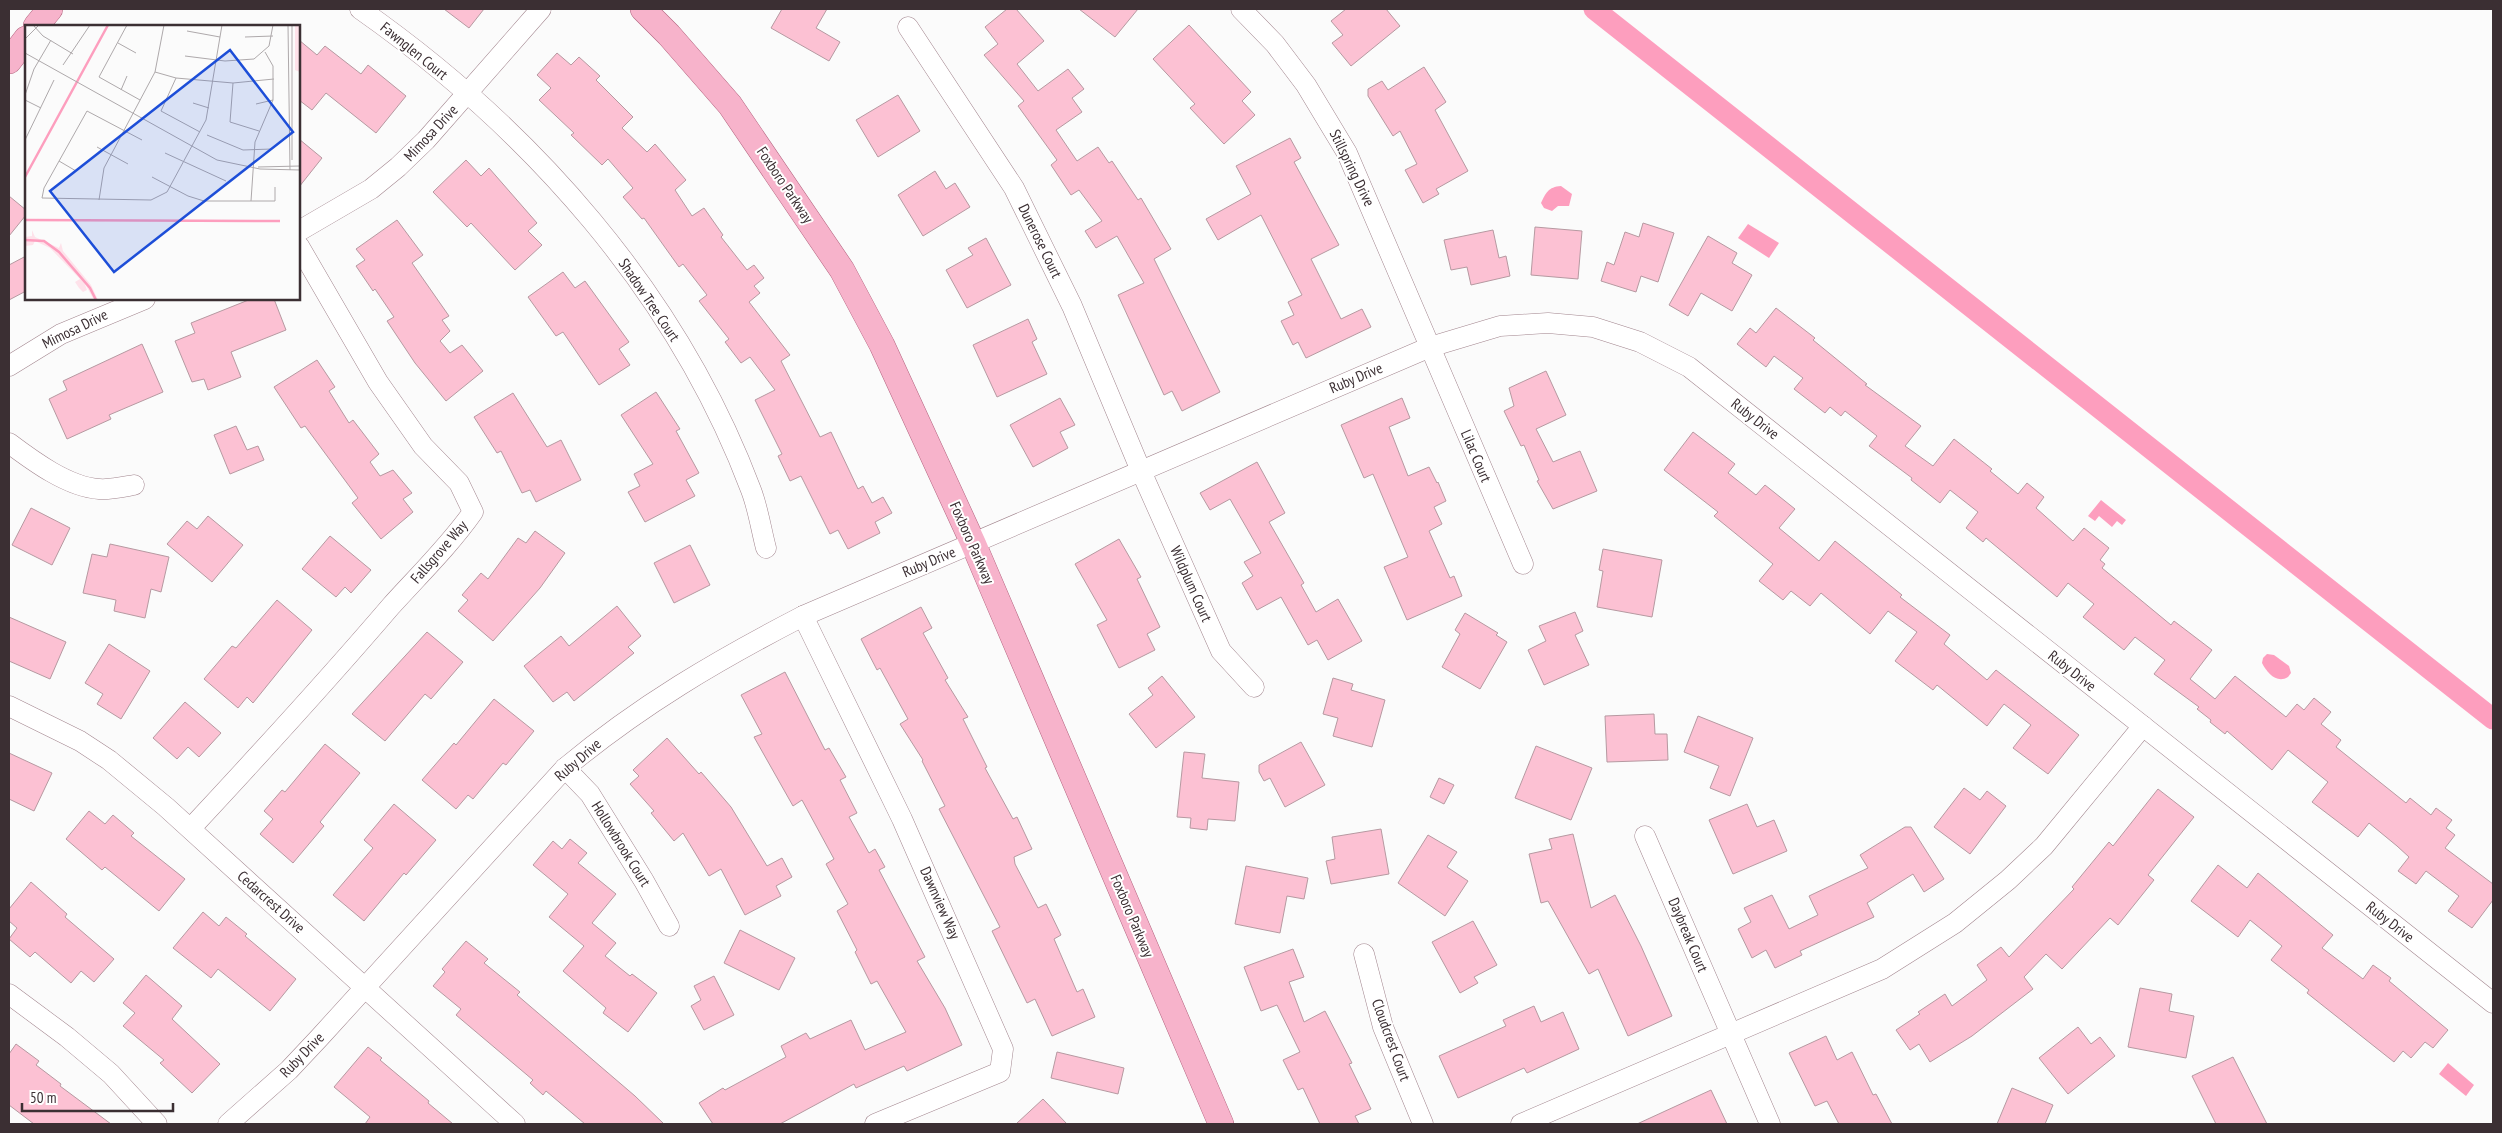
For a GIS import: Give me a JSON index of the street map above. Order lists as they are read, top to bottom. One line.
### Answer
{"streets":{"main road":["Foxboro Parkway"],"street":["Fawnglen Court","Mimosa Drive","Stillspring Drive","Dunerose Court","Shadow Tree Court","Ruby Drive","Lilac Court","Fallsgrove Way","Wildplum Court","Hollowbrook Court","Cedarcrest Drive","Dawnview Way","Daybreak Court","Cloudcrest Court"]},"crossings":[["Fawnglen Court","Mimosa Drive"],["Fawnglen Court","Shadow Tree Court"],["Mimosa Drive","Shadow Tree Court"],["Stillspring Drive","Ruby Drive"],["Stillspring Drive","Lilac Court"],["Foxboro Parkway","Ruby Drive"],["Dunerose Court","Ruby Drive"],["Dunerose Court","Wildplum Court"],["Ruby Drive","Lilac Court"],["Ruby Drive","Wildplum Court"],["Ruby Drive","Hollowbrook Court"],["Ruby Drive","Cedarcrest Drive"],["Ruby Drive","Dawnview Way"],["Fallsgrove Way","Cedarcrest Drive"]],"scale_bar":"50 m"}
